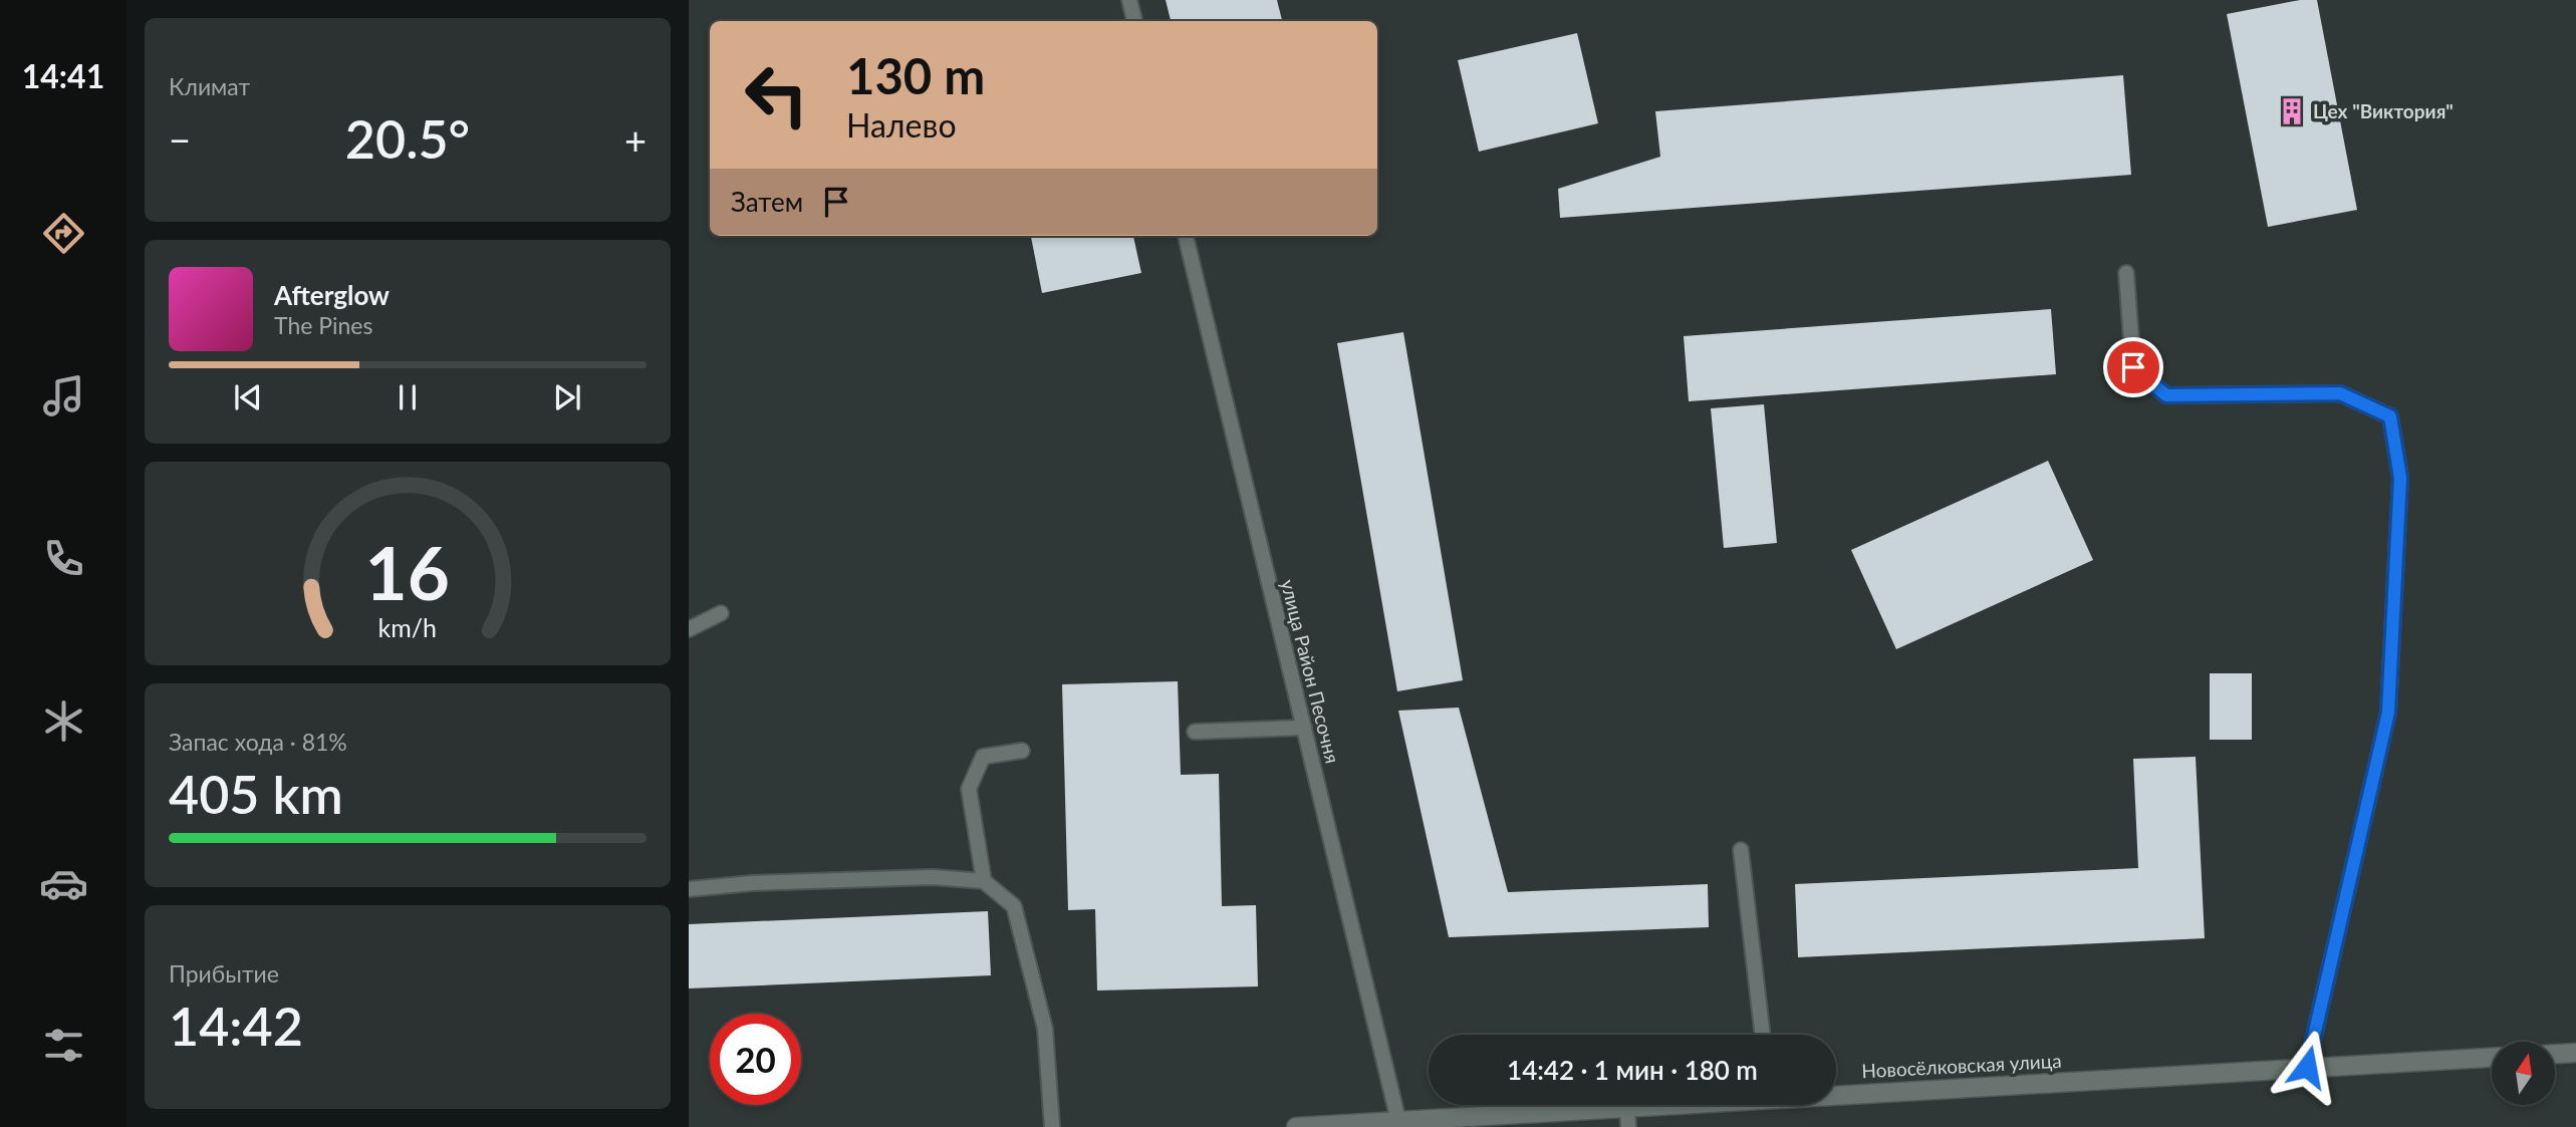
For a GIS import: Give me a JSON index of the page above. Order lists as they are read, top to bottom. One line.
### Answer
{"streets":{"street":["Новосёлковская улица"],"lane":["улица Район Песочня"]},"crossings":[["улица Район Песочня","Новосёлковская улица"]],"places":{"building":["Цех \"Виктория\""]},"north":"top","page":{"tabs":"14:41","tile":["Климат",["Запас хода · 81%","405 km"],["Прибытие","14:42"]],"turn":["130 m","Налево"],"heat":["−","20.5°","+"],"then":"Затем","song":["Afterglow","The Pines"],"limit":"20","trip":"14:42 · 1 мин · 180 m","gauge":["16","km/h"]}}
